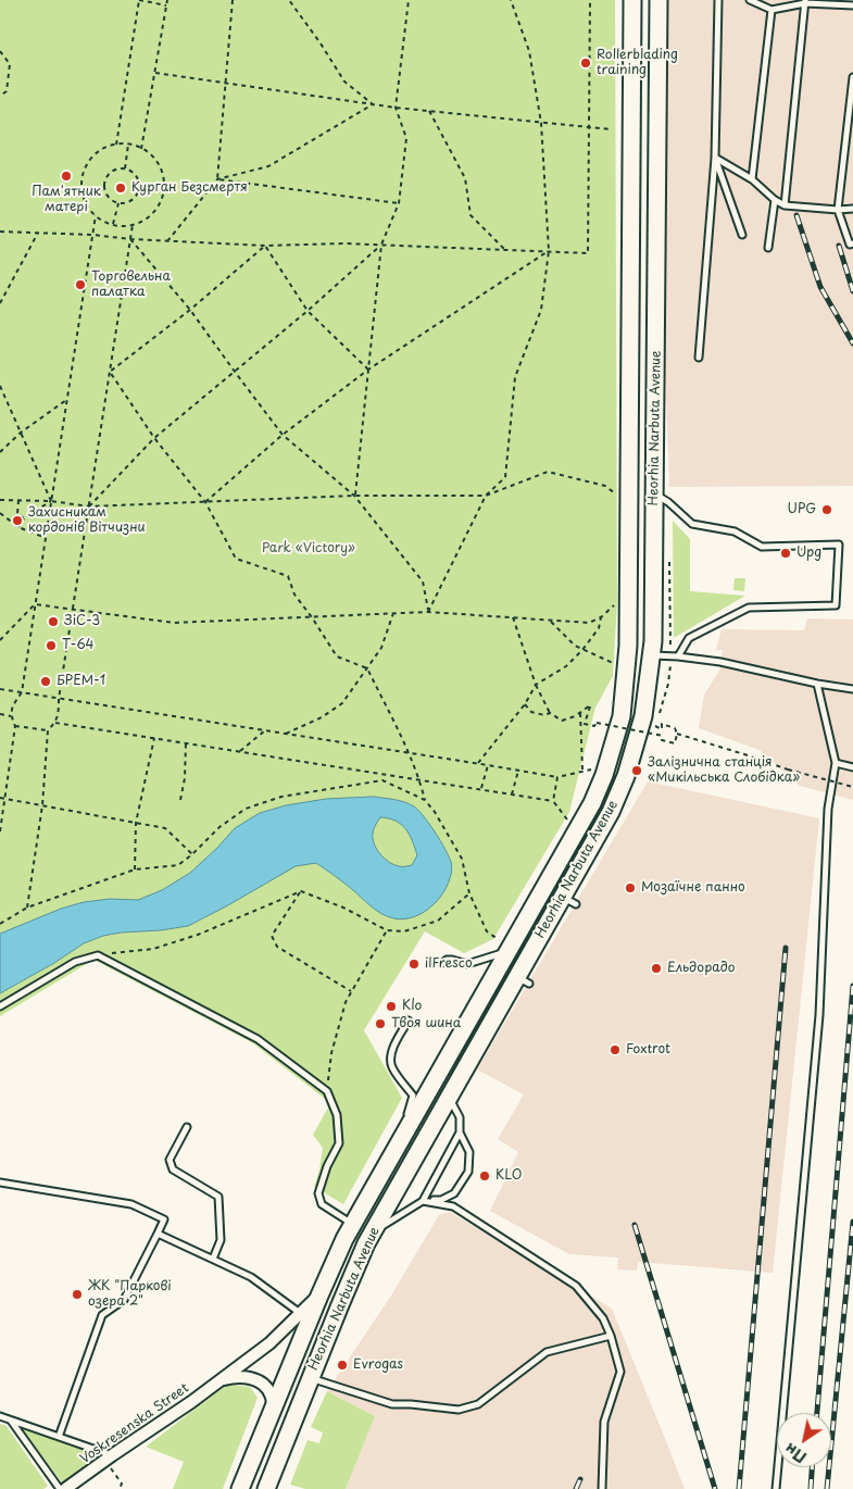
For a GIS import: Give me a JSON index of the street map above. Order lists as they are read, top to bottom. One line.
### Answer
{"streets":{"main road":["Heorhia Narbuta Avenue"],"street":["Voskresenska Street"]},"crossings":[["Heorhia Narbuta Avenue","Voskresenska Street"]],"parks":["Park «Victory»"],"places":["Rollerblading training","Пам'ятник матері","Курган Безсмертя","Торговельна палатка","UPG","Захисникам кордонів Вітчизни","Upg","ЗіС-3","Т-64","БРЕМ-1","Залізнична станція «Микільська Слобідка»","Мозаїчне панно","ilFresco","Ельдорадо","Klo","Твоя шина","Foxtrot","KLO","ЖК \"Паркові озера 2\"","Evrogas"],"north":"bottom left"}
